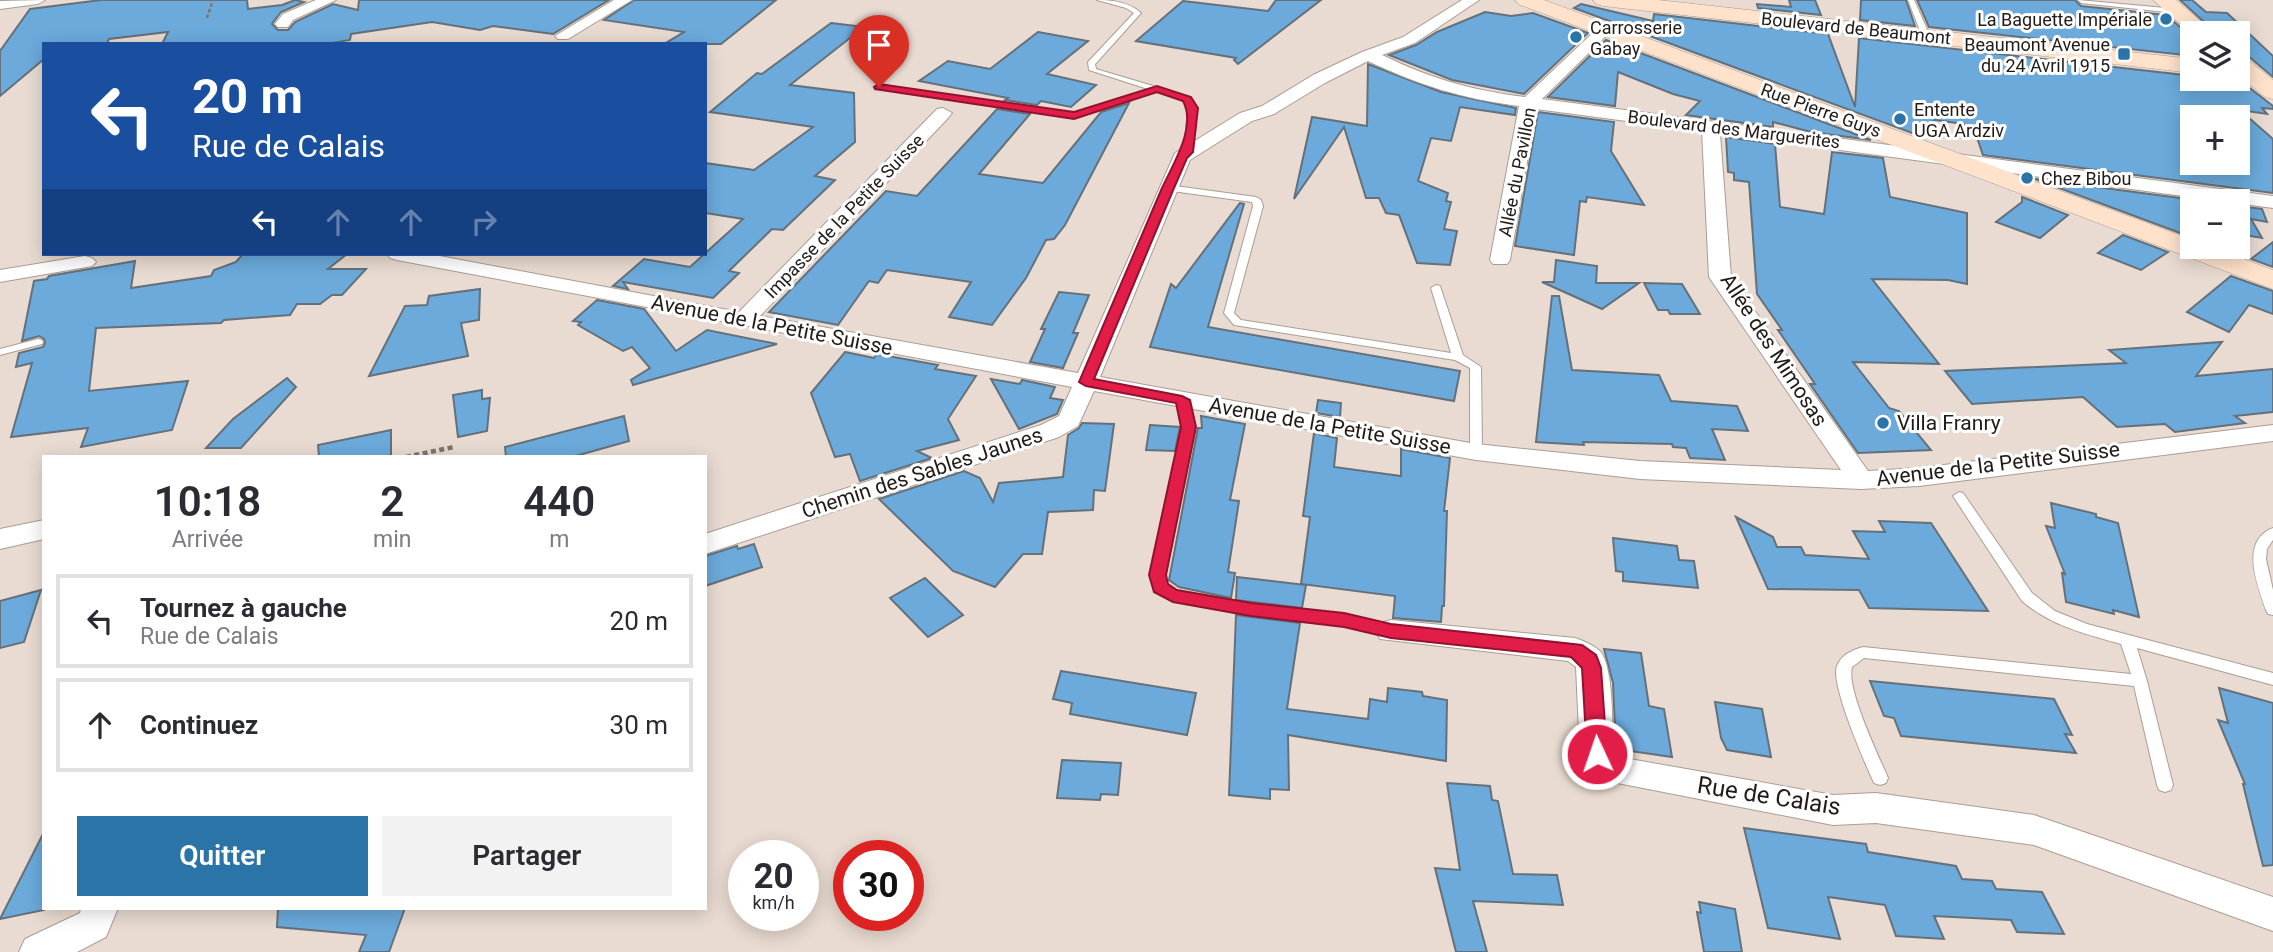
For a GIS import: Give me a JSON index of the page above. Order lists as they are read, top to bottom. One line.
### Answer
{"streets":{"street":["Boulevard de Beaumont","Rue Pierre Guys","Boulevard des Marguerites","Allée du Pavillon","Impasse de la Petite Suisse","Avenue de la Petite Suisse","Allée des Mimosas","Chemin des Sables Jaunes","Rue de Calais"]},"crossings":[["Rue Pierre Guys","Boulevard des Marguerites"],["Rue Pierre Guys","Allée du Pavillon"],["Boulevard des Marguerites","Allée du Pavillon"],["Boulevard des Marguerites","Allée des Mimosas"],["Boulevard des Marguerites","Chemin des Sables Jaunes"],["Impasse de la Petite Suisse","Avenue de la Petite Suisse"],["Avenue de la Petite Suisse","Allée des Mimosas"],["Avenue de la Petite Suisse","Chemin des Sables Jaunes"]],"places":{"other":["La Baguette Impériale","Carrosserie Gabay","Entente UGA Ardziv","Chez Bibou","Villa Franry"],"transit":["Beaumont Avenue du 24 Avril 1915"]},"page":{"map_buttons":["+","−"],"turn":["20 m","Rue de Calais"],"eta":["10:18","Arrivée","2","min","440","m"],"list":[{"name":"Tournez à gauche","note":"Rue de Calais","value":"20 m"},{"name":"Continuez","value":"30 m"}],"buttons":["Quitter","Partager"],"speed":"20 km/h","limit":"30"}}
